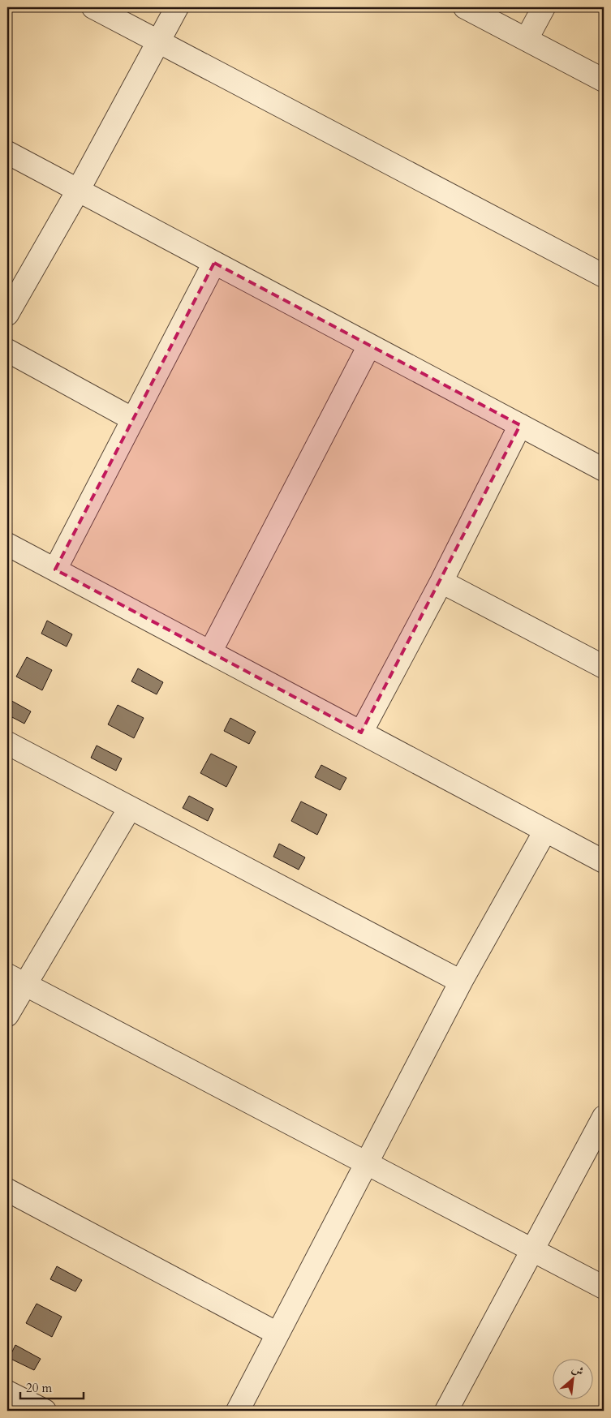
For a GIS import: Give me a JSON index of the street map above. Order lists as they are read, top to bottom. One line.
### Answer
{"scale_bar":"20 m","north":"top right"}
